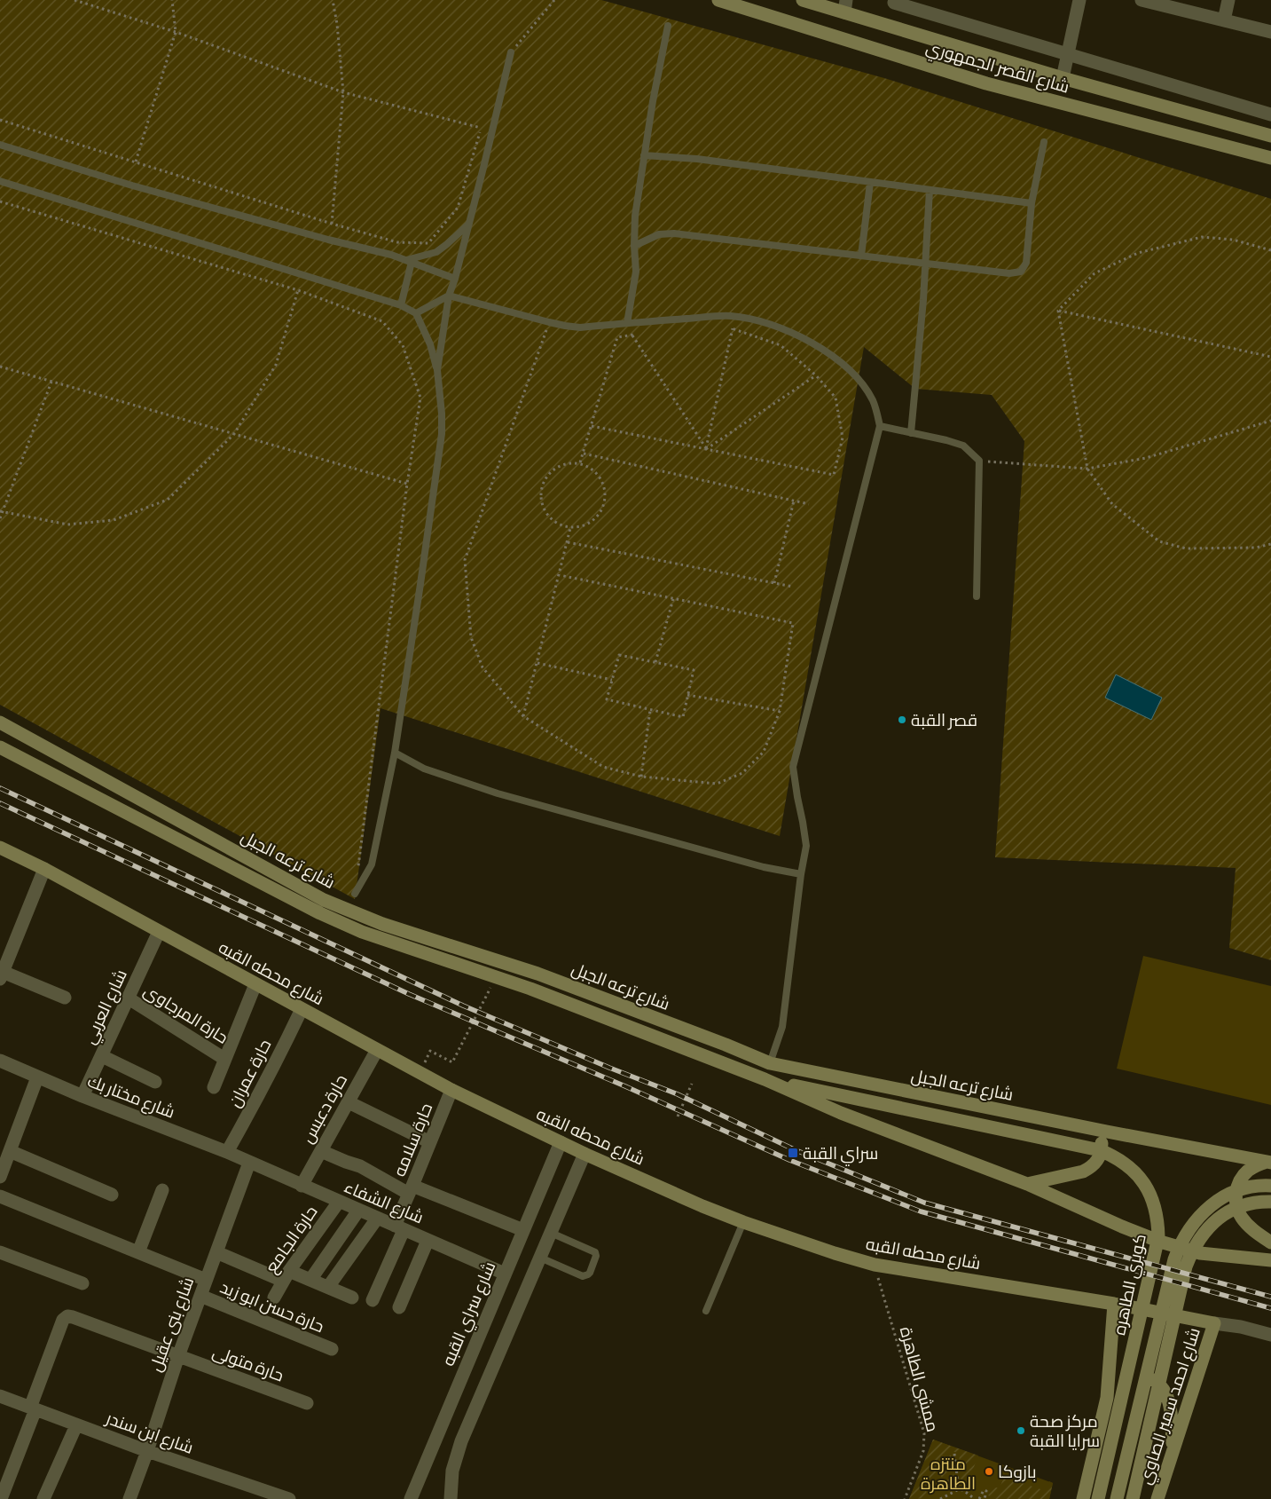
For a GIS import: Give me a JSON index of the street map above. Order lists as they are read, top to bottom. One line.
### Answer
{"streets":{"main road":["شارع القصر الجمهوري","شارع ترعه الجبل","شارع محطه القبه","كوبري الطاهره","شارع احمد سمير الصاوي"],"street":["شارع العربي","حارة المرجاوى","حارة عمران","شارع مختار بك","حارة دعبس","حارة سلامه","شارع الشفاء","حارة الجامع","حارة حسن ابو زيد","شارع سراي القبه","شارع بنى عقيل","حارة متولى","شارع ابن سندر"],"path":["ممشى الطاهرة"]},"crossings":[["شارع ترعه الجبل","كوبري الطاهره"],["شارع محطه القبه","شارع العربي"],["شارع محطه القبه","حارة عمران"],["شارع محطه القبه","حارة دعبس"],["شارع محطه القبه","حارة سلامه"],["شارع محطه القبه","شارع سراي القبه"],["شارع محطه القبه","ممشى الطاهرة"],["شارع محطه القبه","شارع احمد سمير الصاوي"],["شارع العربي","حارة المرجاوى"],["شارع العربي","شارع مختار بك"],["حارة عمران","شارع مختار بك"],["شارع مختار بك","شارع الشفاء"],["شارع مختار بك","شارع بنى عقيل"],["حارة دعبس","شارع الشفاء"],["حارة سلامه","شارع الشفاء"],["شارع الشفاء","حارة الجامع"],["شارع الشفاء","شارع سراي القبه"],["شارع الشفاء","شارع بنى عقيل"],["حارة حسن ابو زيد","شارع بنى عقيل"],["شارع بنى عقيل","حارة متولى"],["شارع بنى عقيل","شارع ابن سندر"],["حارة متولى","شارع ابن سندر"]],"parks":["منتزه الطاهرة"],"places":{"other":["قصر القبة","مركز صحة سرايا القبة","بازوكا"],"transit":["سراي القبة"]}}
